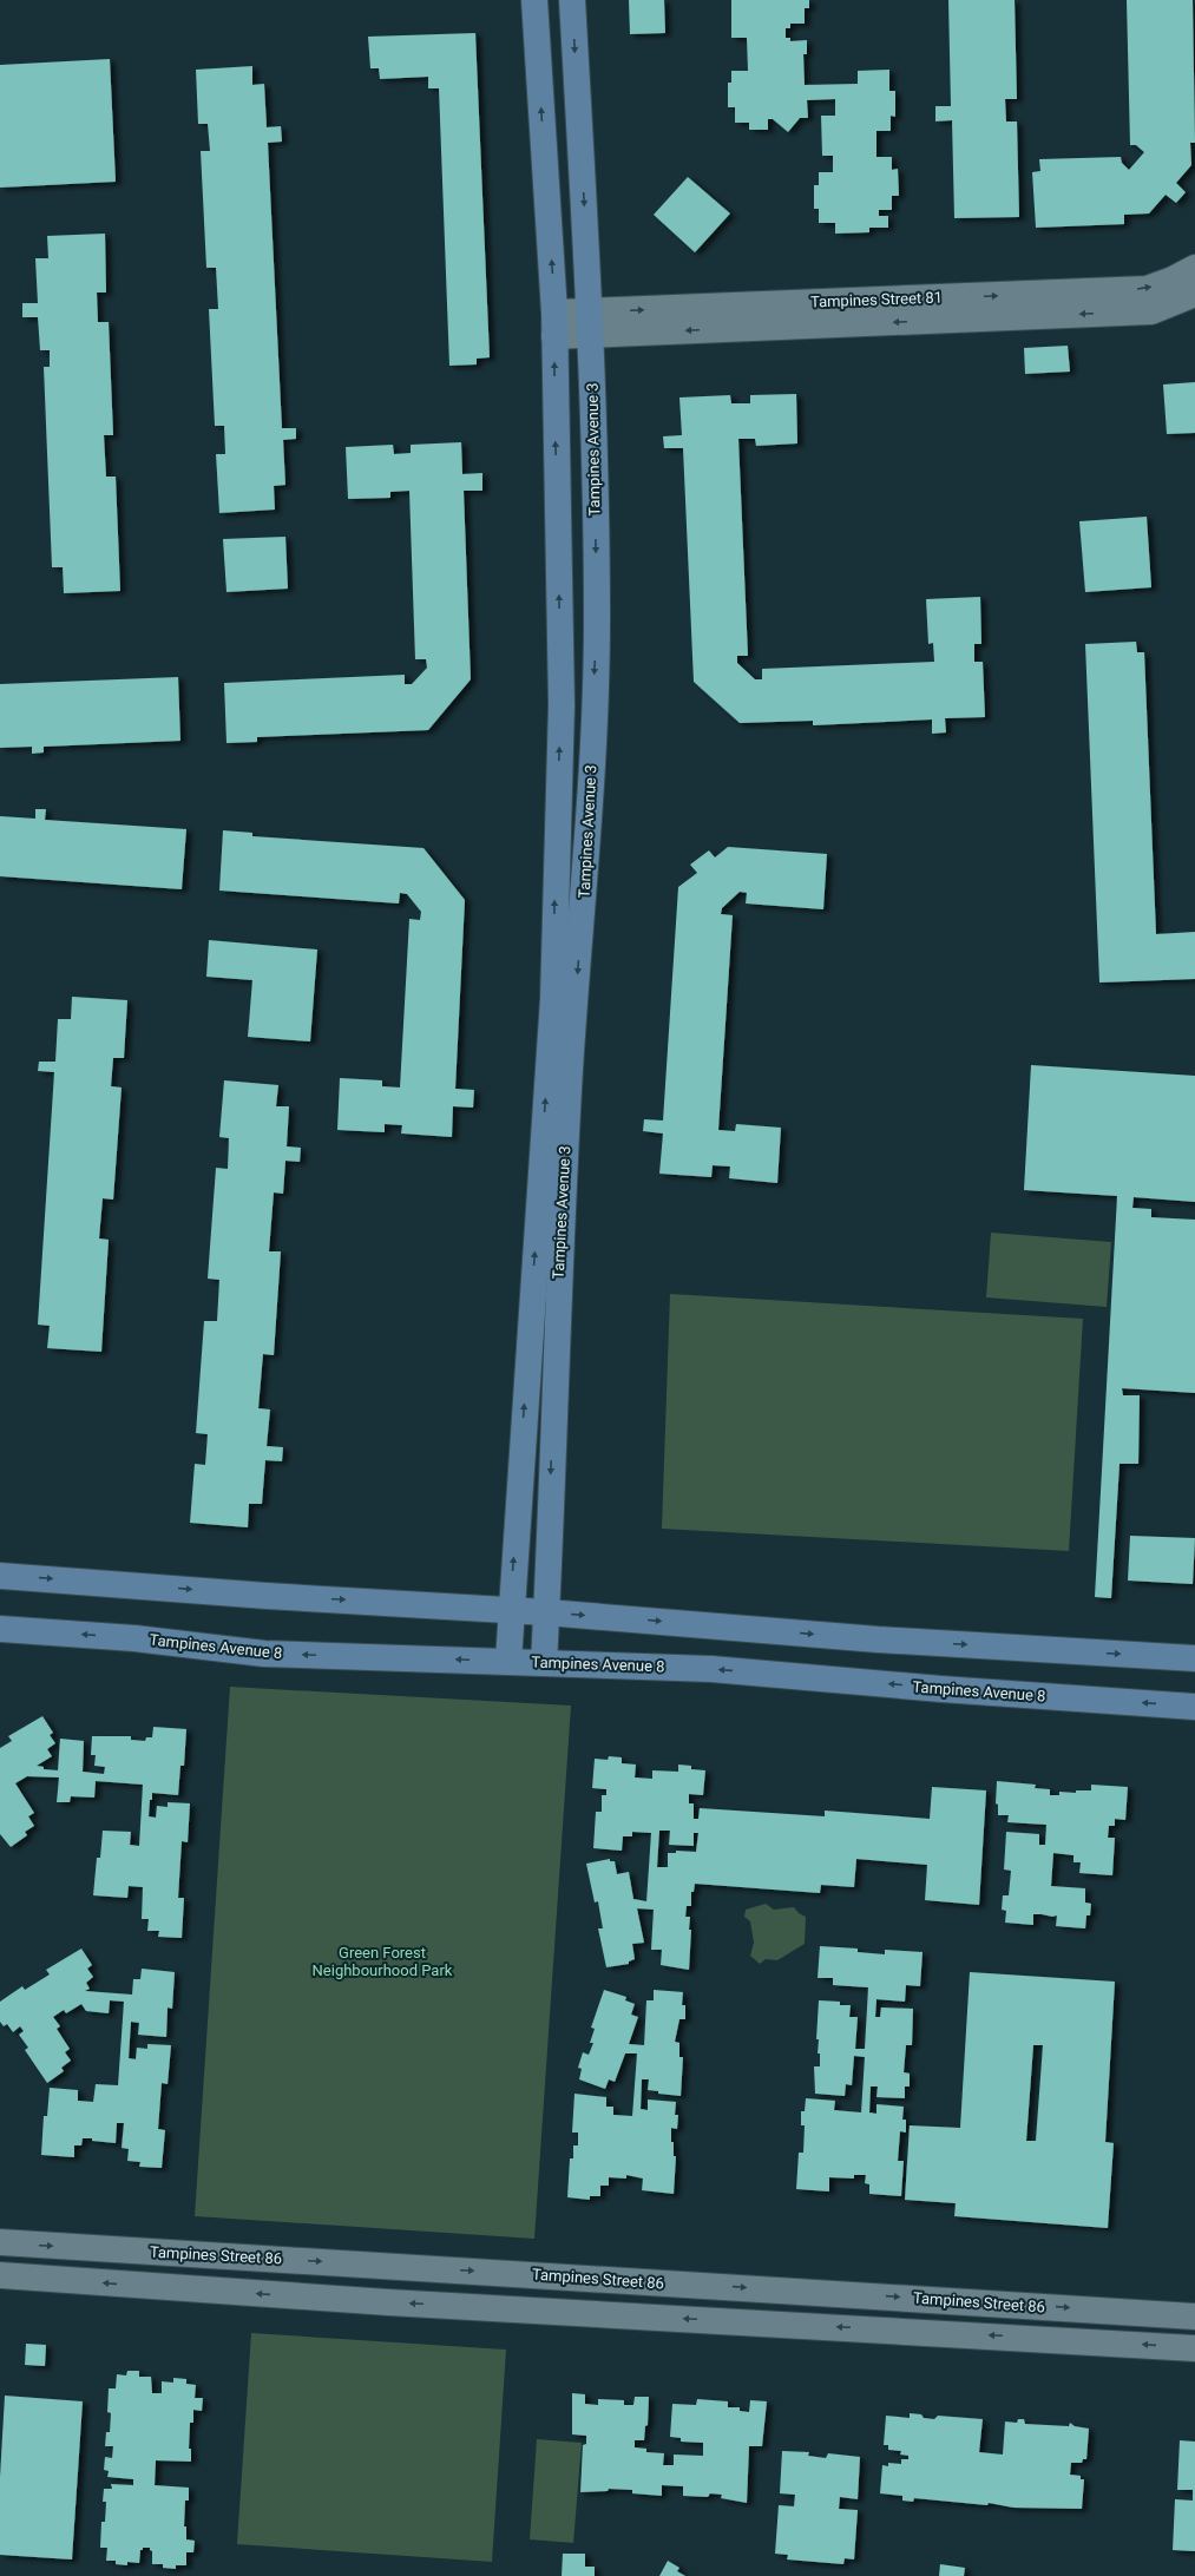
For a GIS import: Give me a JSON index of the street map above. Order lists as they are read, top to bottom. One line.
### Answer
{"streets":{"street":["Tampines Street 81","Tampines Avenue 3","Tampines Avenue 8","Tampines Street 86"]},"crossings":[["Tampines Street 81","Tampines Avenue 3"],["Tampines Avenue 3","Tampines Avenue 8"]],"parks":["Green Forest Neighbourhood Park"]}
